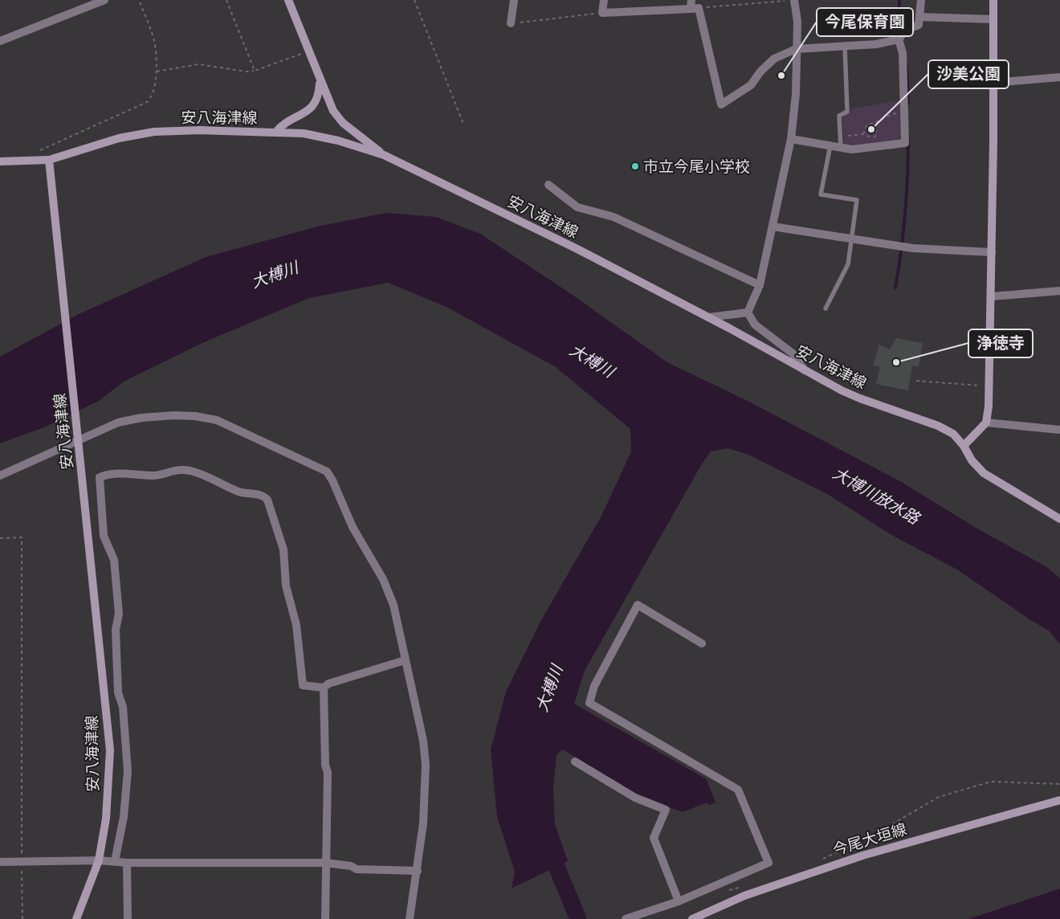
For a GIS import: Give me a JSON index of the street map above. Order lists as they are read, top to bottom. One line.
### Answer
{"streets":{"main road":["安八海津線","今尾大垣線"]},"water":["大榑川","大博川放水路"],"places":["今尾保育園","沙美公園","市立今尾小学校","浄徳寺"]}
